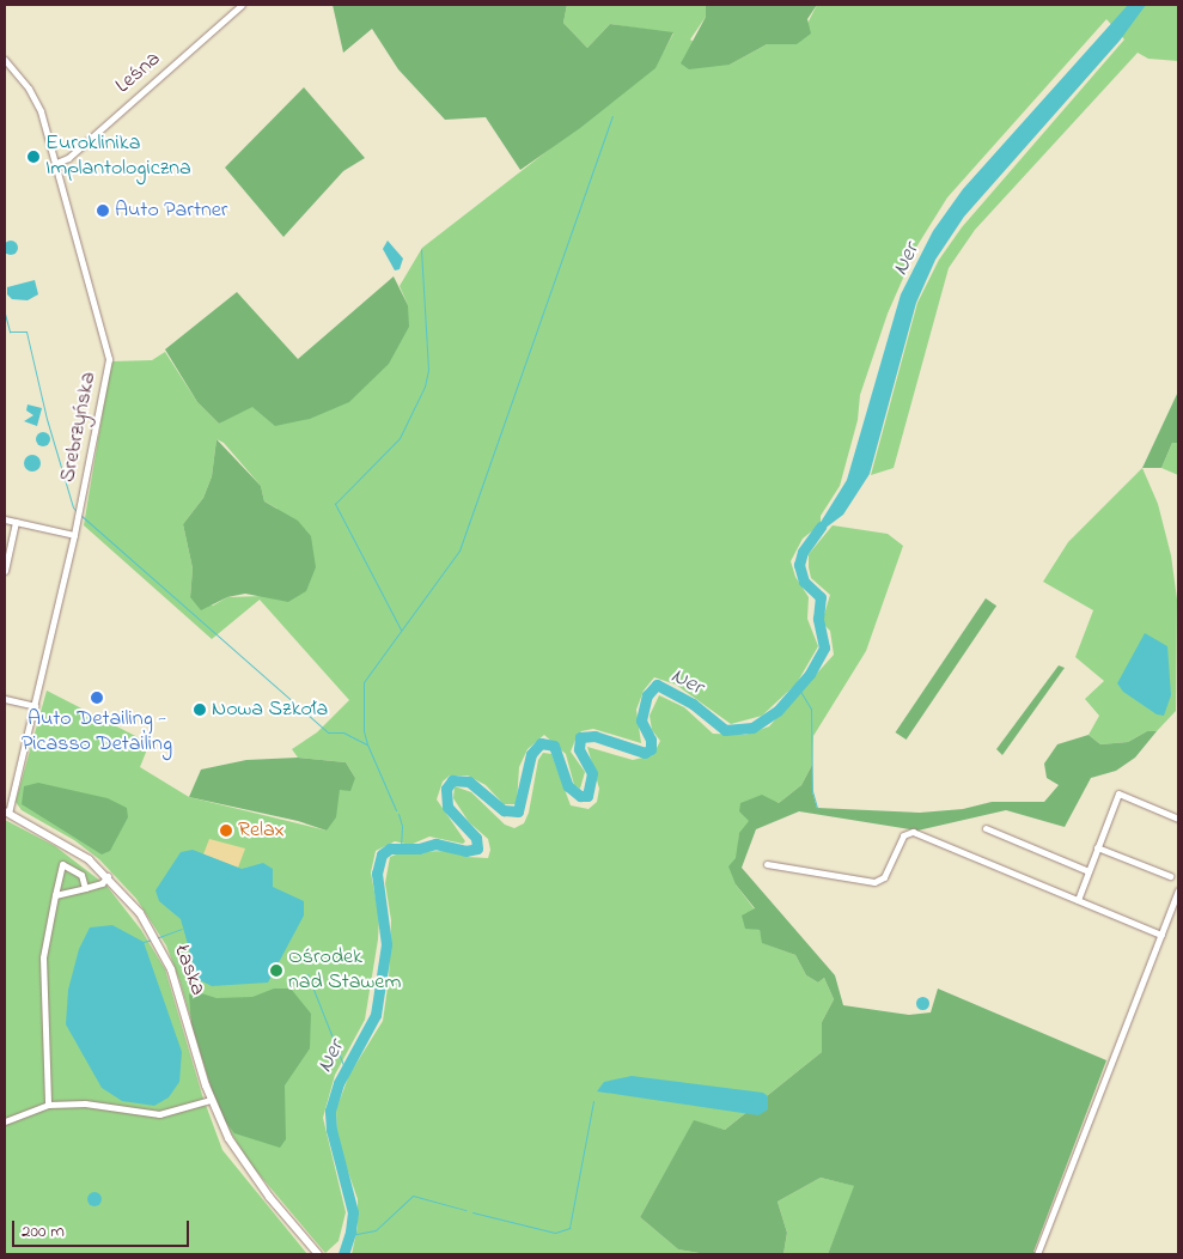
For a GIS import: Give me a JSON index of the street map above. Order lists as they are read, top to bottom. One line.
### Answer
{"streets":{"main road":["Łaska"],"street":["Leśna","Srebrzyńska"]},"crossings":[["Leśna","Srebrzyńska"],["Srebrzyńska","Łaska"]],"water":["Ner"],"places":["Euroklinika Implantologiczna","Auto Partner","Auto Detailing - Picasso Detailing","Nowa Szkoła","Relax","Ośrodek nad Stawem"],"scale_bar":"200 m"}
